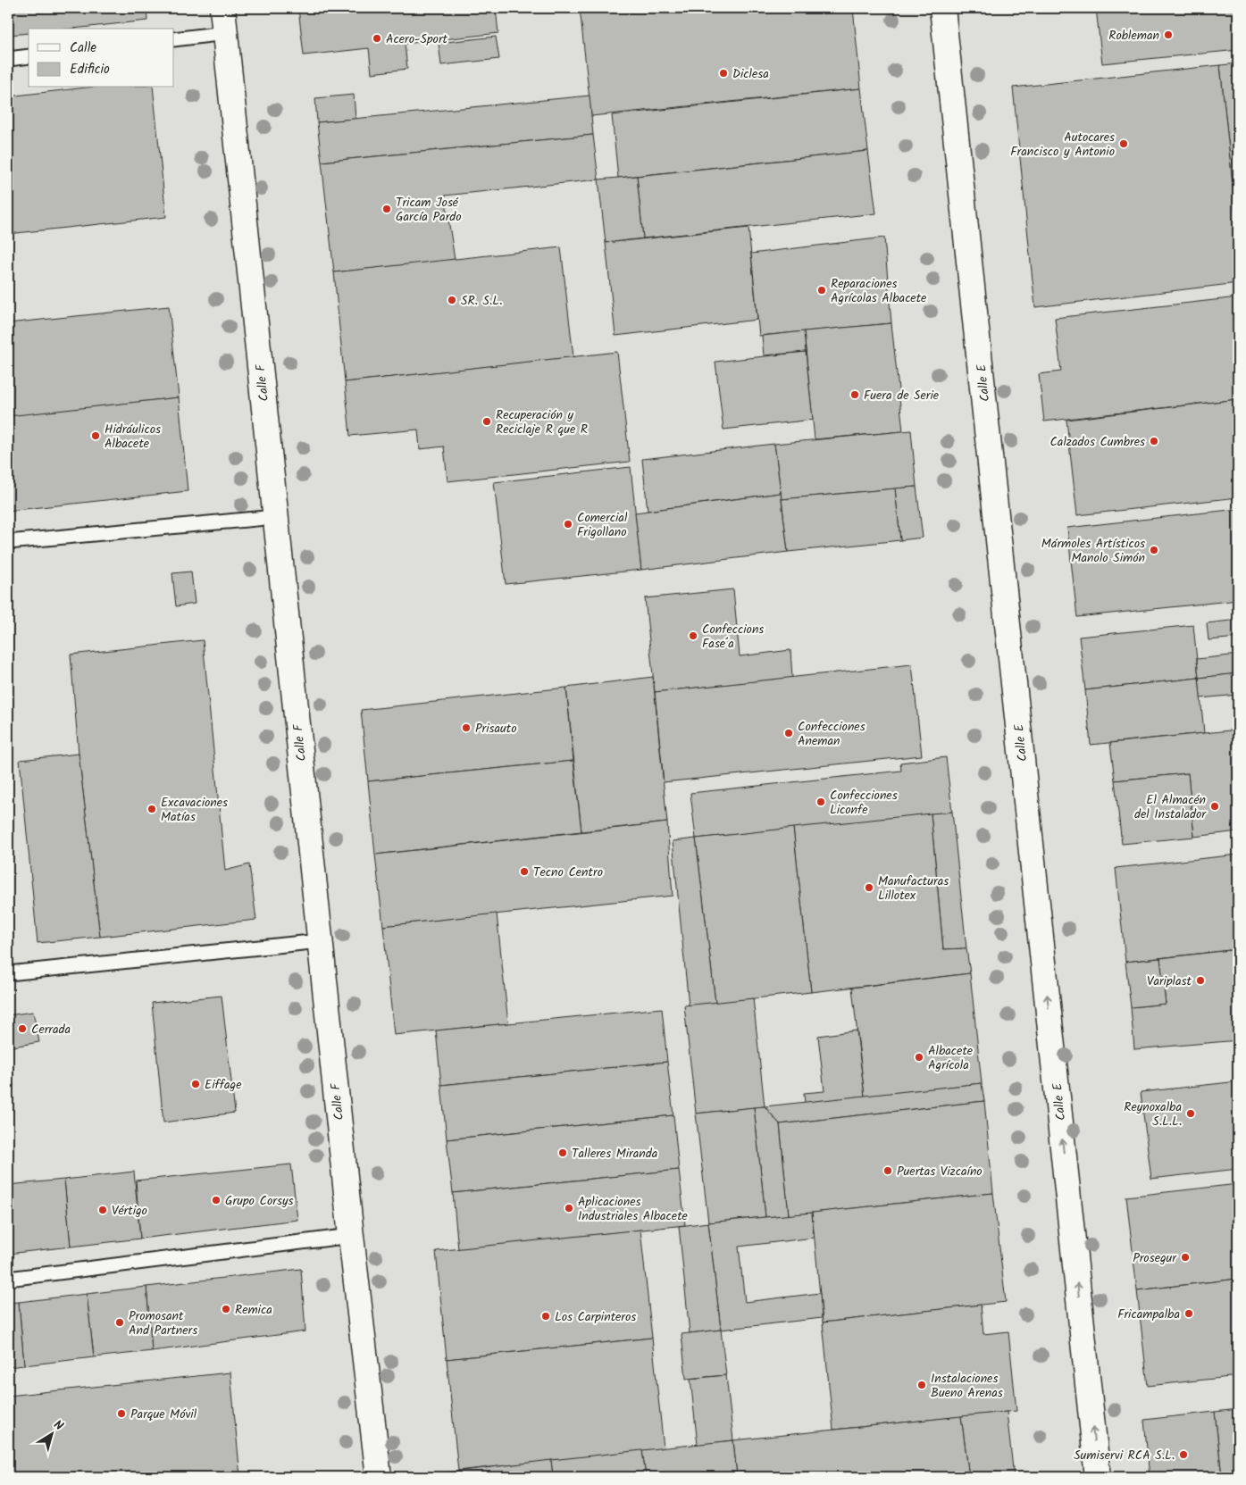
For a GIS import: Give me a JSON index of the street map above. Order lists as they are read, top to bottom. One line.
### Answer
{"streets":{"street":["Calle F","Calle E"]},"one_way":["Calle E"],"places":["Robleman","Acero-Sport","Diclesa","Autocares Francisco y Antonio","Tricam José García Pardo","Reparaciones Agrícolas Albacete","SR. S.L.","Fuera de Serie","Recuperación y Reciclaje R que R","Hidráulicos Albacete","Calzados Cumbres","Comercial Frigollano","Mármoles Artísticos Manolo Simón","Confeccions Fase´a","Prisauto","Confecciones Aneman","Confecciones Liconfe","El Almacén del Instalador","Excavaciones Matías","Tecno Centro","Manufacturas Lillotex","Variplast","Cerrada","Albacete Agrícola","Eiffage","Reynoxalba S.L.L.","Talleres Miranda","Puertas Vizcaíno","Grupo Corsys","Aplicaciones Industriales Albacete","Vértigo","Prosegur","Remica","Fricampalba","Los Carpinteros","Promosant And Partners","Instalaciones Bueno Arenas","Parque Móvil","Sumiservi RCA S.L."],"legend":["Calle","Edificio"],"north":"top right"}
